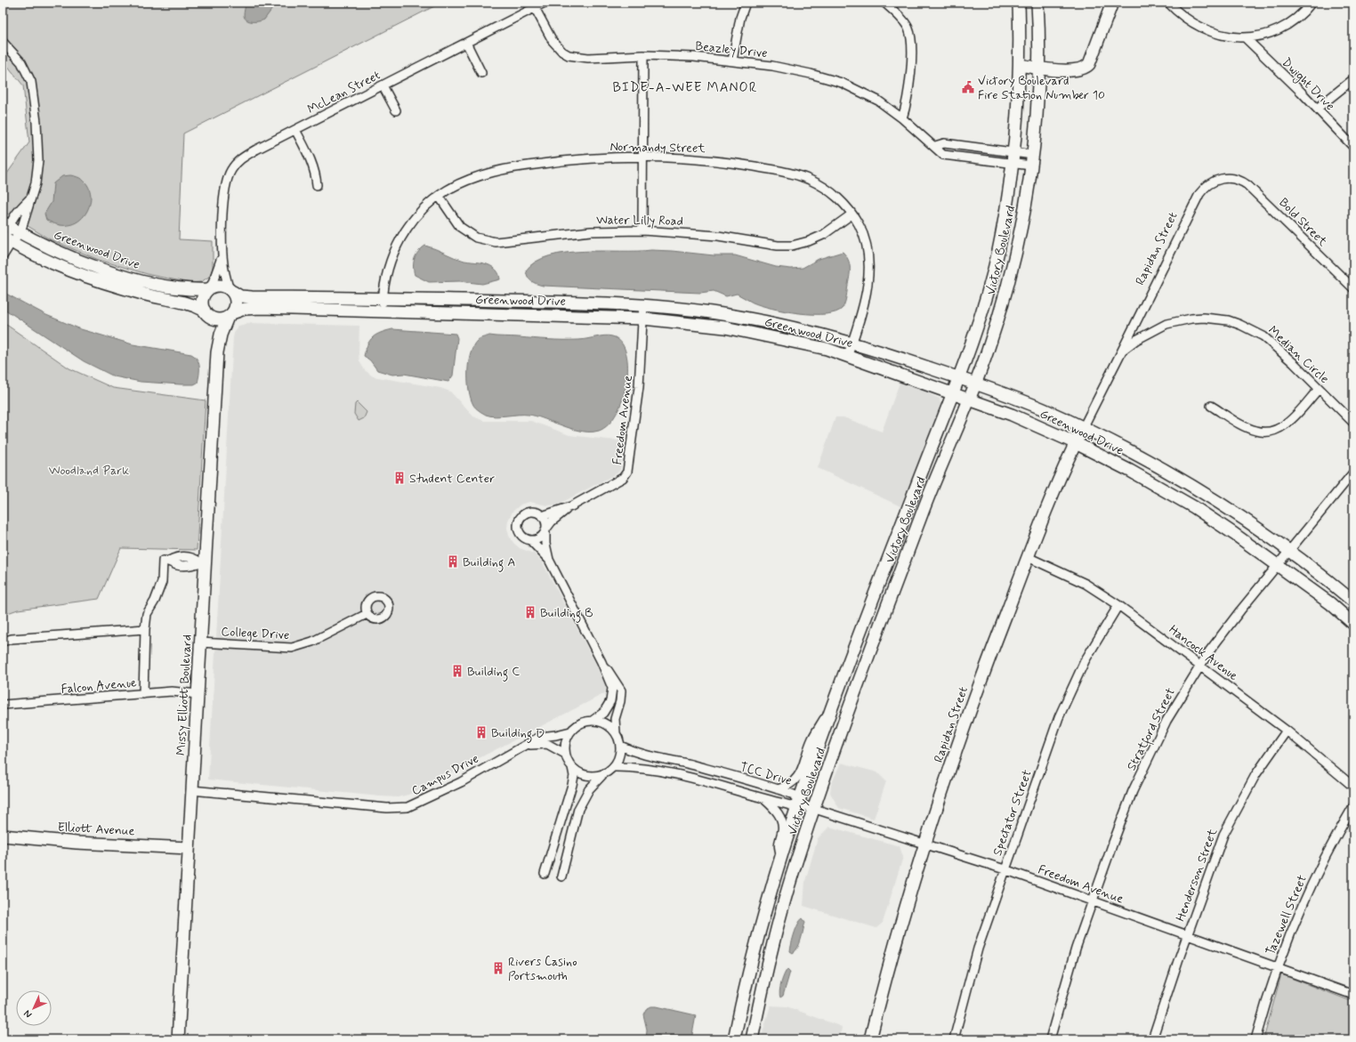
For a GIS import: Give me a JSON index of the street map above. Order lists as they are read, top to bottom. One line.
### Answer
{"streets":{"street":["Beazley Drive","Dwight Drive","McLean Street","Normandy Street","Water Lilly Road","Bold Street","Rapidan Street","Greenwood Drive","Victory Boulevard","Median Circle","Freedom Avenue","College Drive","Hancock Avenue","Falcon Avenue","Missy Elliott Boulevard","Stratford Street","TCC Drive","Campus Drive","Spectator Street","Elliott Avenue","Henderson Street","Tazewell Street"]},"crossings":[["Beazley Drive","McLean Street"],["Beazley Drive","Victory Boulevard"],["McLean Street","Greenwood Drive"],["McLean Street","Missy Elliott Boulevard"],["Normandy Street","Water Lilly Road"],["Normandy Street","Greenwood Drive"],["Bold Street","Rapidan Street"],["Rapidan Street","Greenwood Drive"],["Rapidan Street","Median Circle"],["Rapidan Street","Freedom Avenue"],["Rapidan Street","Hancock Avenue"],["Greenwood Drive","Victory Boulevard"],["Greenwood Drive","Median Circle"],["Greenwood Drive","Freedom Avenue"],["Greenwood Drive","Missy Elliott Boulevard"],["Greenwood Drive","Stratford Street"],["Victory Boulevard","Freedom Avenue"],["Victory Boulevard","TCC Drive"],["Freedom Avenue","Stratford Street"],["Freedom Avenue","TCC Drive"],["Freedom Avenue","Campus Drive"],["Freedom Avenue","Spectator Street"],["Freedom Avenue","Henderson Street"],["Freedom Avenue","Tazewell Street"],["College Drive","Missy Elliott Boulevard"],["Hancock Avenue","Stratford Street"],["Hancock Avenue","Spectator Street"],["Hancock Avenue","Henderson Street"],["Falcon Avenue","Missy Elliott Boulevard"],["Missy Elliott Boulevard","Campus Drive"],["Missy Elliott Boulevard","Elliott Avenue"],["TCC Drive","Campus Drive"]],"districts":["BIDE-A-WEE MANOR"],"parks":["Woodland Park"],"places":{"public building":["Victory Boulevard Fire Station Number 10"],"building":["Student Center","Building A","Building B","Building C","Building D","Rivers Casino Portsmouth"]},"north":"bottom left"}
